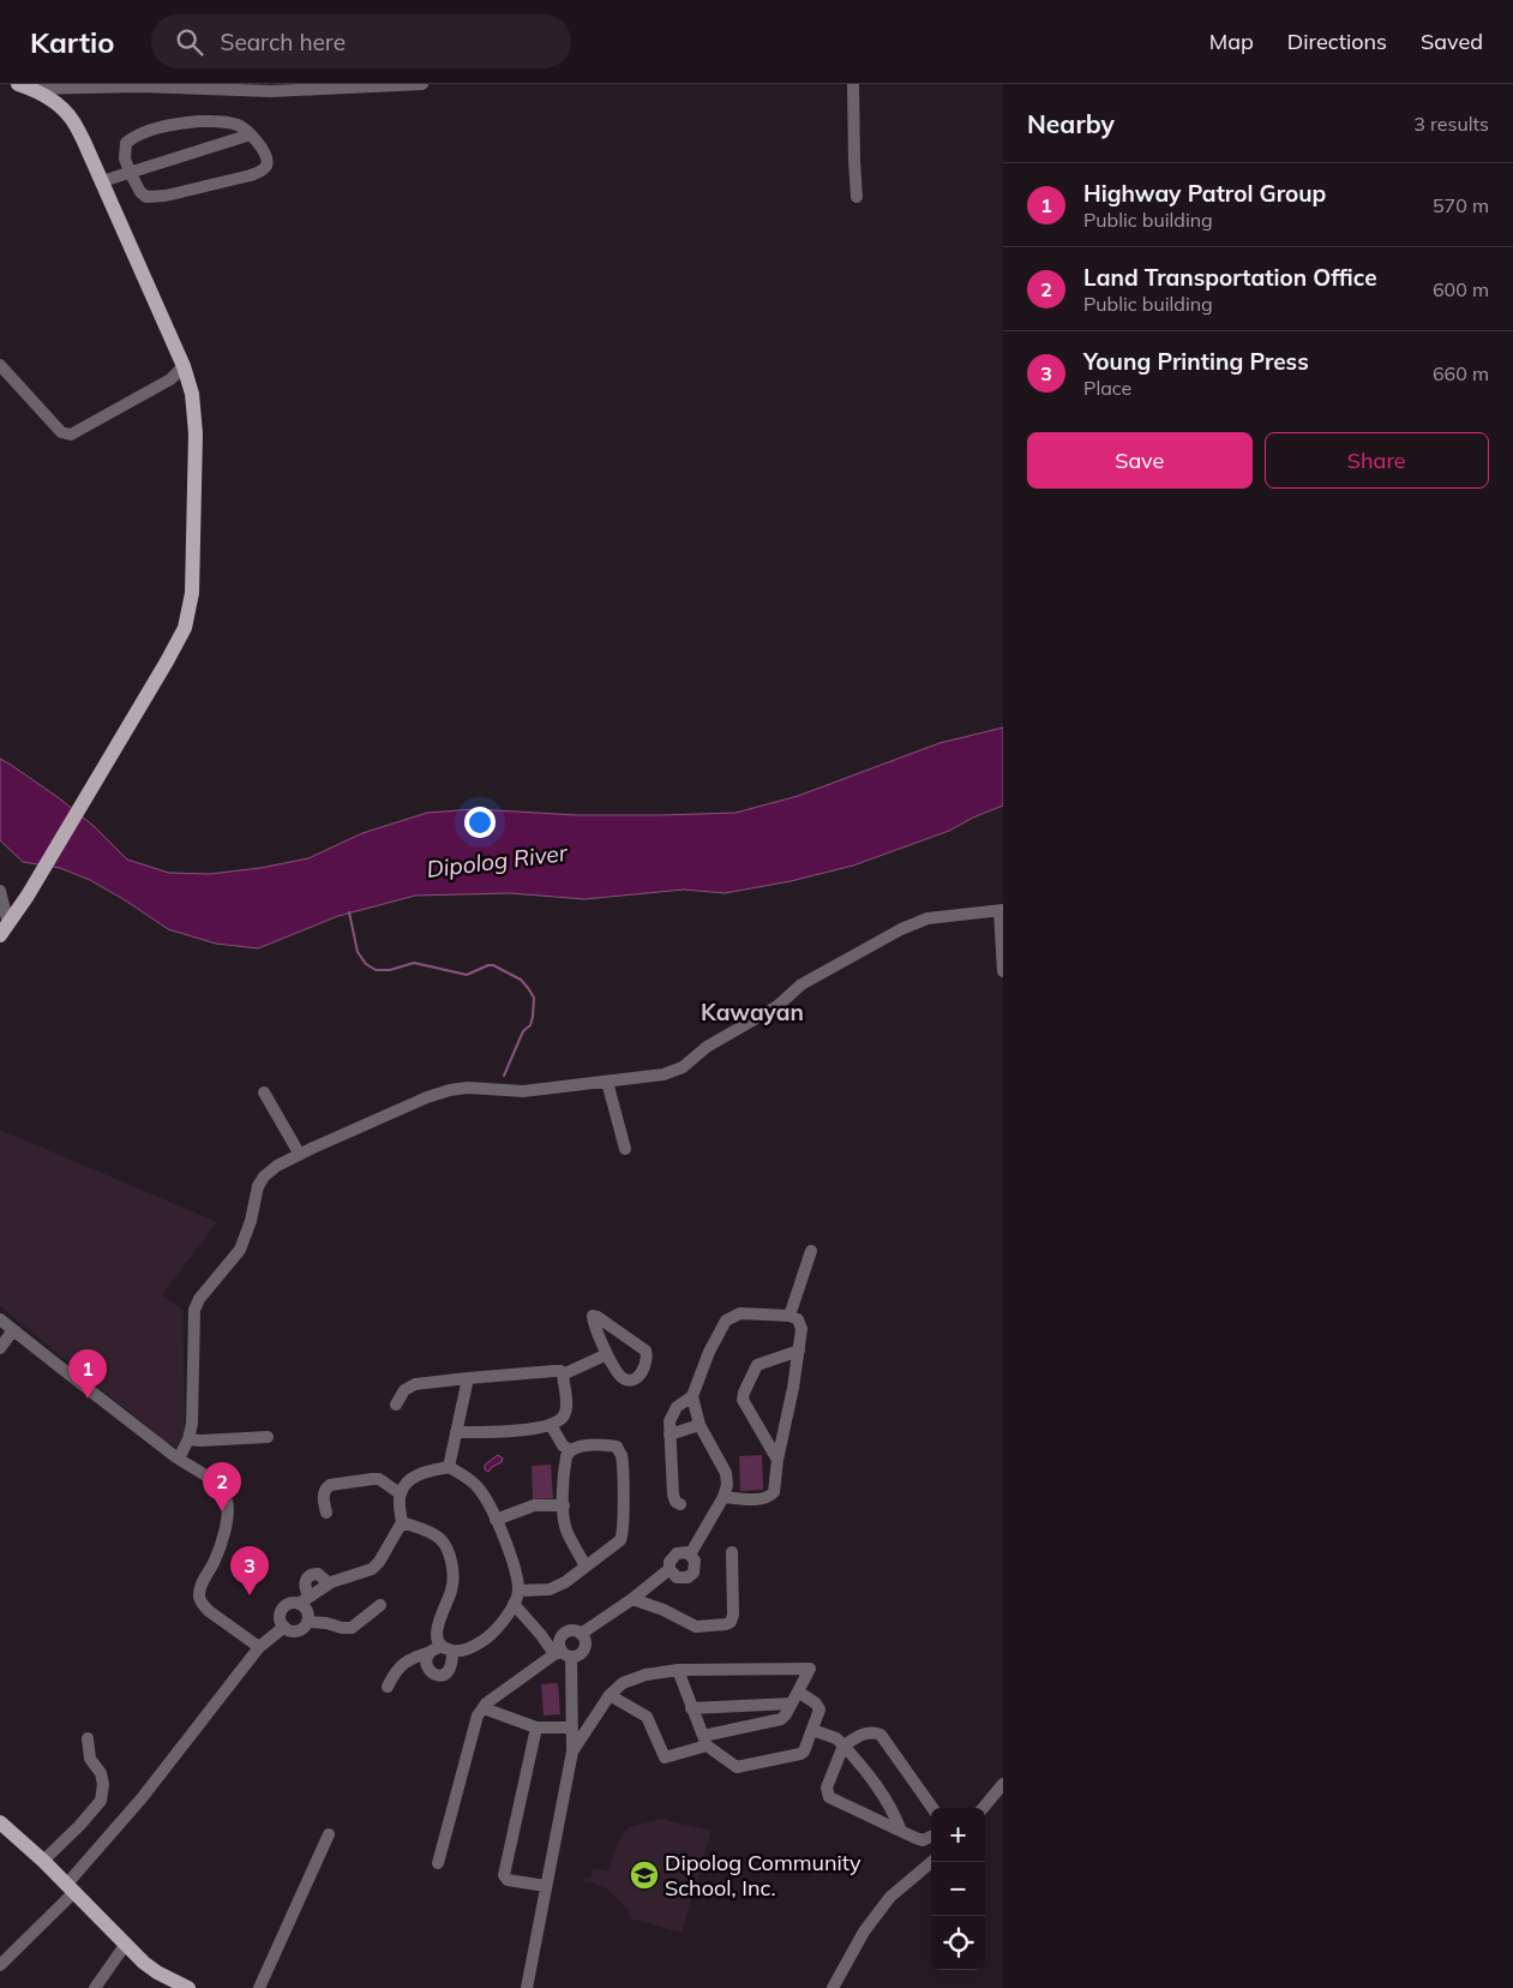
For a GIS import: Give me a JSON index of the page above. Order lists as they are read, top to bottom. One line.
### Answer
{"districts":["Kawayan"],"water":["Dipolog River"],"places":{"school or university":["Dipolog Community School, Inc."]},"page":{"header":"Kartio","search":"Search here","nav":["Map","Directions","Saved"],"heading":["Nearby","3 results"],"list":[{"mark":"1","name":"Highway Patrol Group","note":"Public building","value":"570 m"},{"mark":"2","name":"Land Transportation Office","note":"Public building","value":"600 m"},{"mark":"3","name":"Young Printing Press","note":"Place","value":"660 m"}],"buttons":["Save","Share"],"pins":["1","2","3"],"map_buttons":["+","−"]}}
